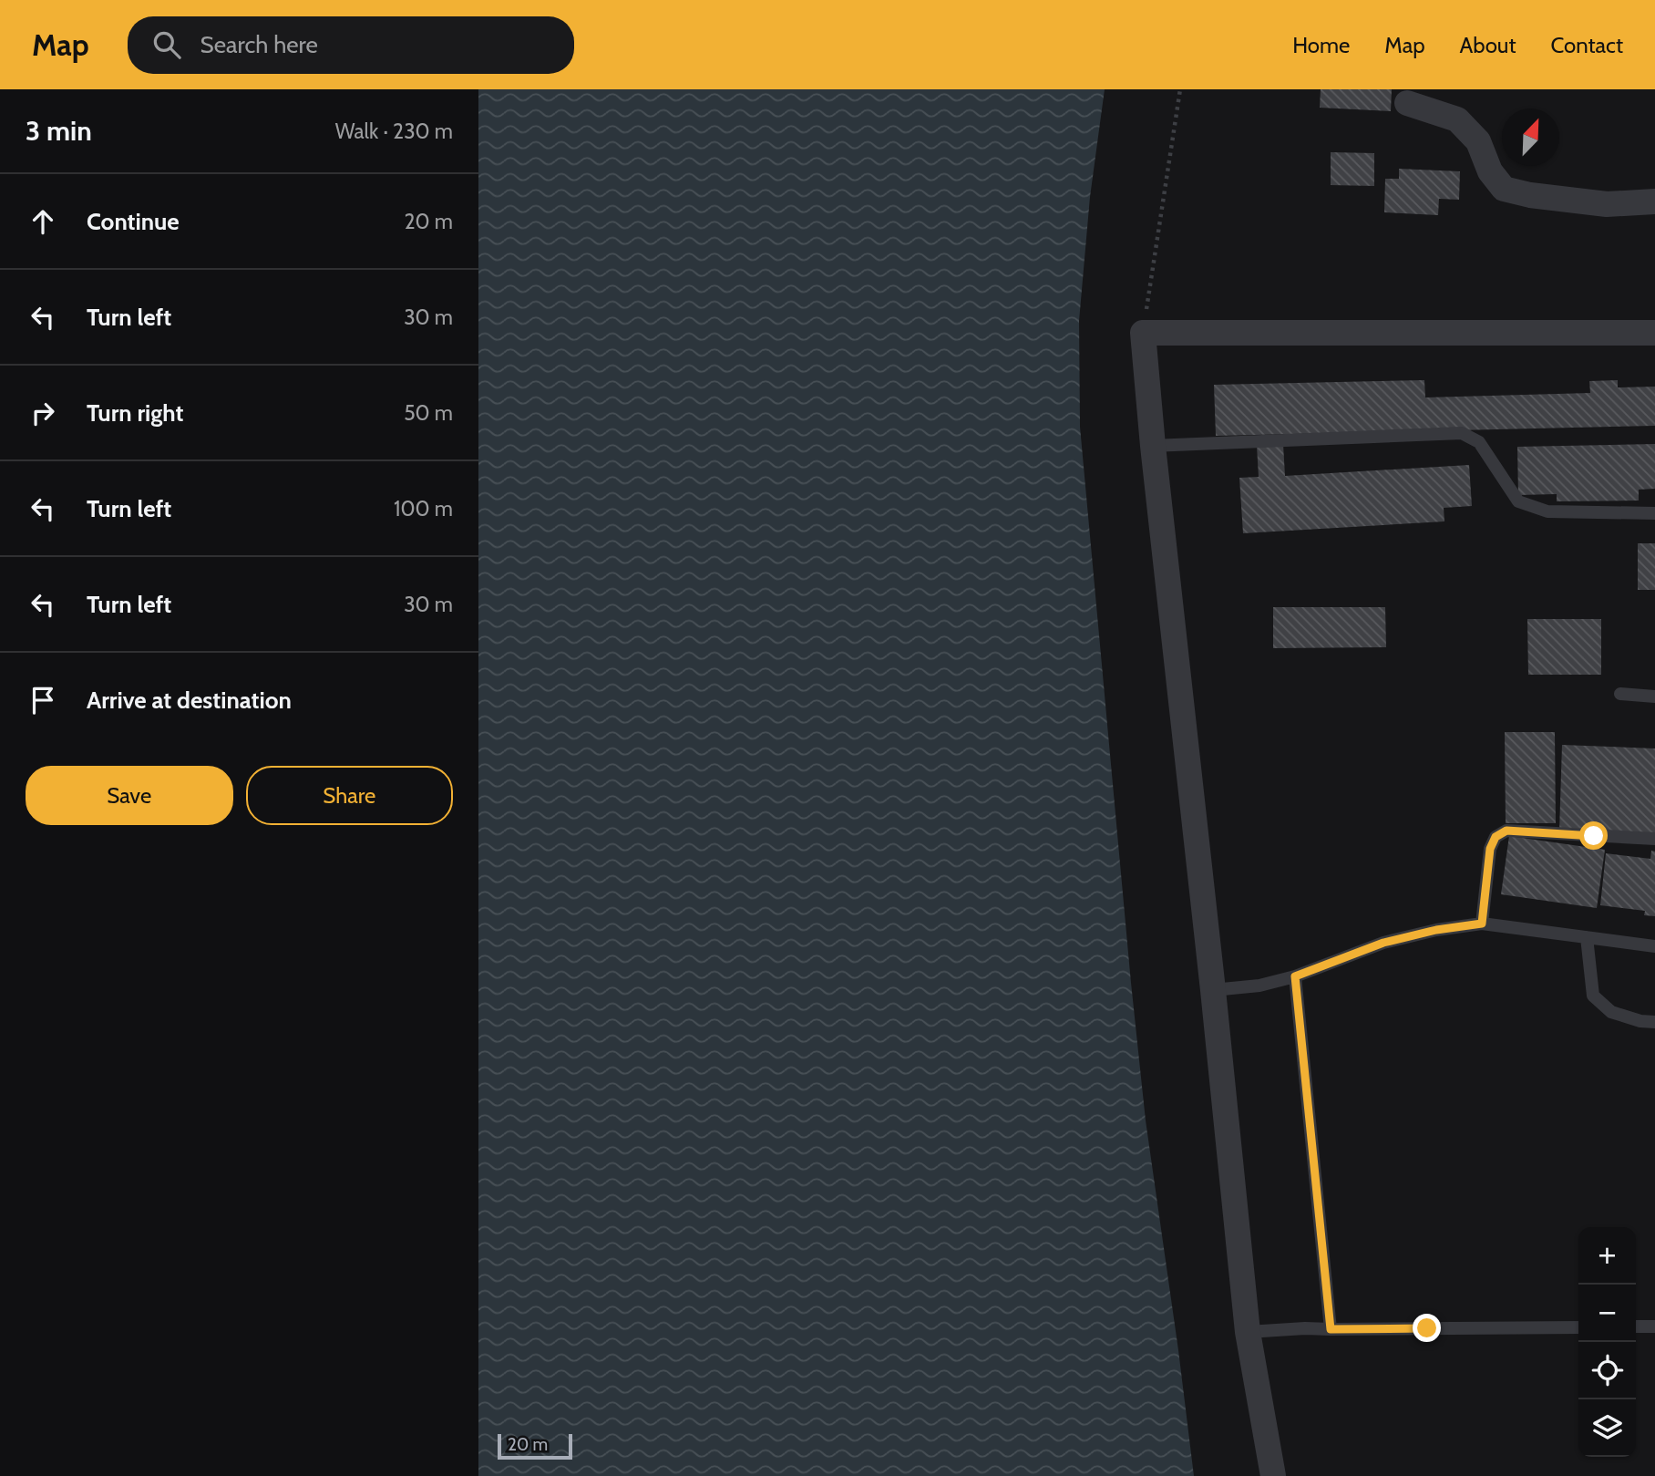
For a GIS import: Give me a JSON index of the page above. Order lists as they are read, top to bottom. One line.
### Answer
{"scale_bar":"20 m","north":"top right","page":{"header":"Map","search":"Search here","nav":["Home","Map","About","Contact"],"heading":["3 min","Walk · 230 m"],"list":[["Continue","20 m"],["Turn left","30 m"],["Turn right","50 m"],["Turn left","100 m"],["Turn left","30 m"],"Arrive at destination"],"buttons":["Save","Share"],"map_buttons":["+","−"],"scale":"20 m"}}
